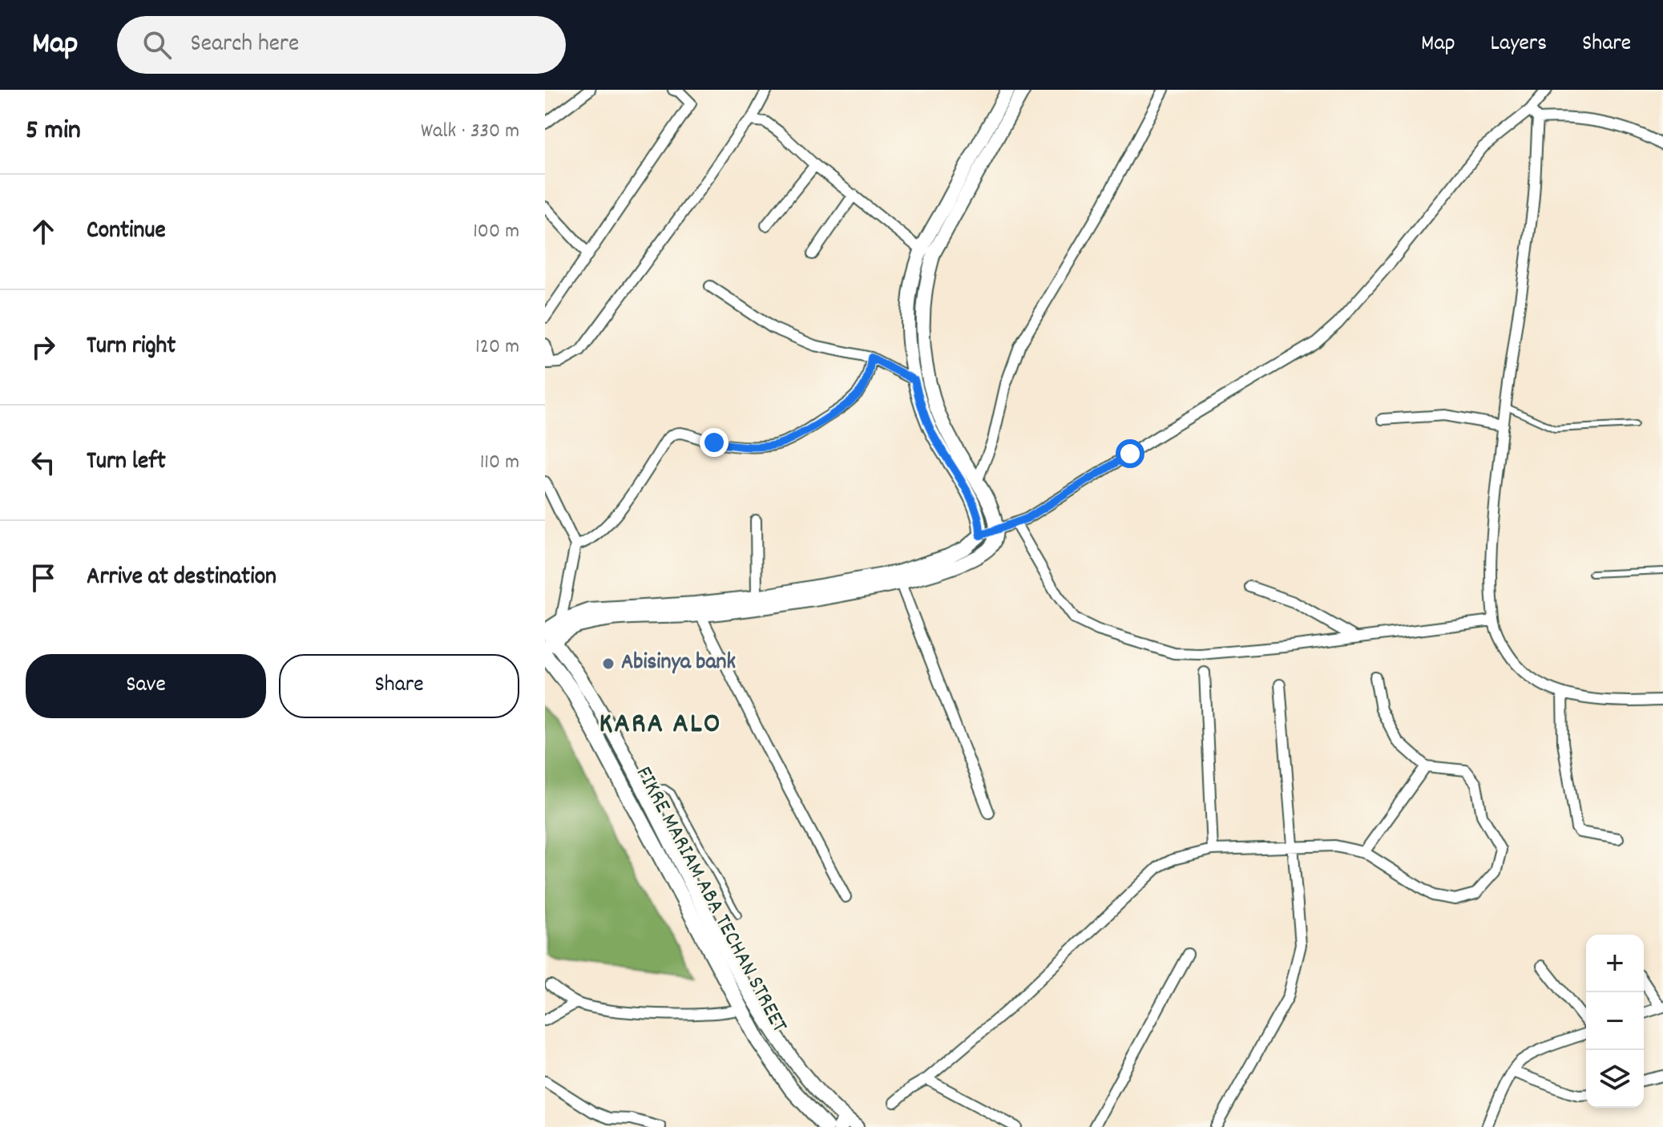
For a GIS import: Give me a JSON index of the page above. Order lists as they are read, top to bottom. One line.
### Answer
{"streets":{"main road":["FIKRE MARIAM ABA TECHAN STREET"]},"districts":["KARA ALO"],"places":["Abisinya bank"],"page":{"header":"Map","search":"Search here","nav":["Map","Layers","Share"],"heading":["5 min","Walk · 330 m"],"list":[["Continue","100 m"],["Turn right","120 m"],["Turn left","110 m"],"Arrive at destination"],"buttons":["Save","Share"],"map_buttons":["+","−"]}}
